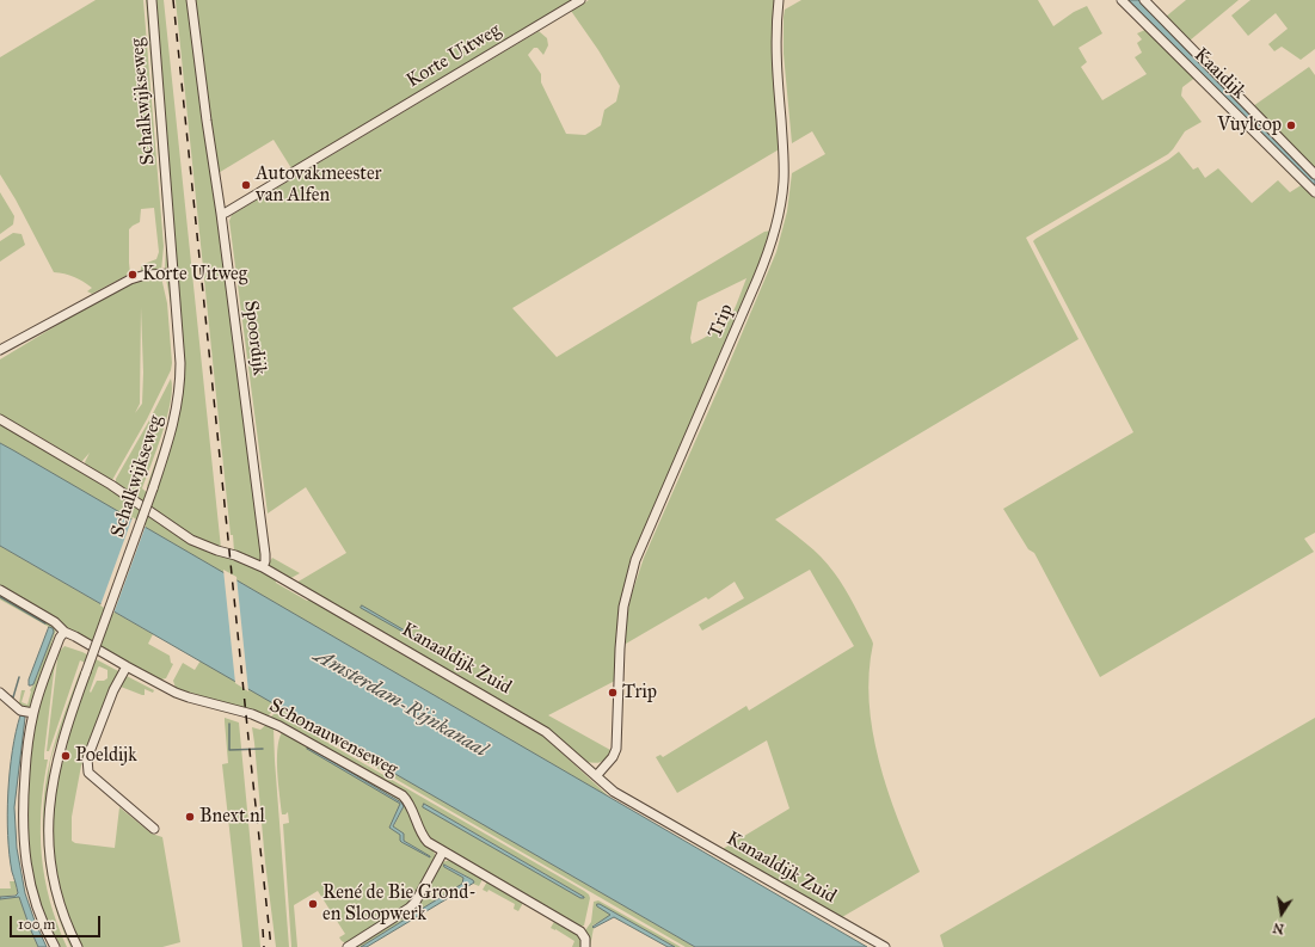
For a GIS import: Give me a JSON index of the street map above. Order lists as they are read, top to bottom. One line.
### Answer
{"streets":{"street":["Korte Uitweg","Kaaidijk","Schalkwijkseweg","Trip","Spoordijk","Kanaaldijk Zuid","Schonauwenseweg"]},"crossings":[["Korte Uitweg","Spoordijk"],["Trip","Kanaaldijk Zuid"],["Spoordijk","Kanaaldijk Zuid"]],"water":["Amsterdam-Rijnkanaal"],"places":["Vuylcop","Autovakmeester van Alfen","Korte Uitweg","Trip","Poeldijk","Bnext.nl","René de Bie Grond- en Sloopwerk"],"scale_bar":"100 m","north":"bottom"}
